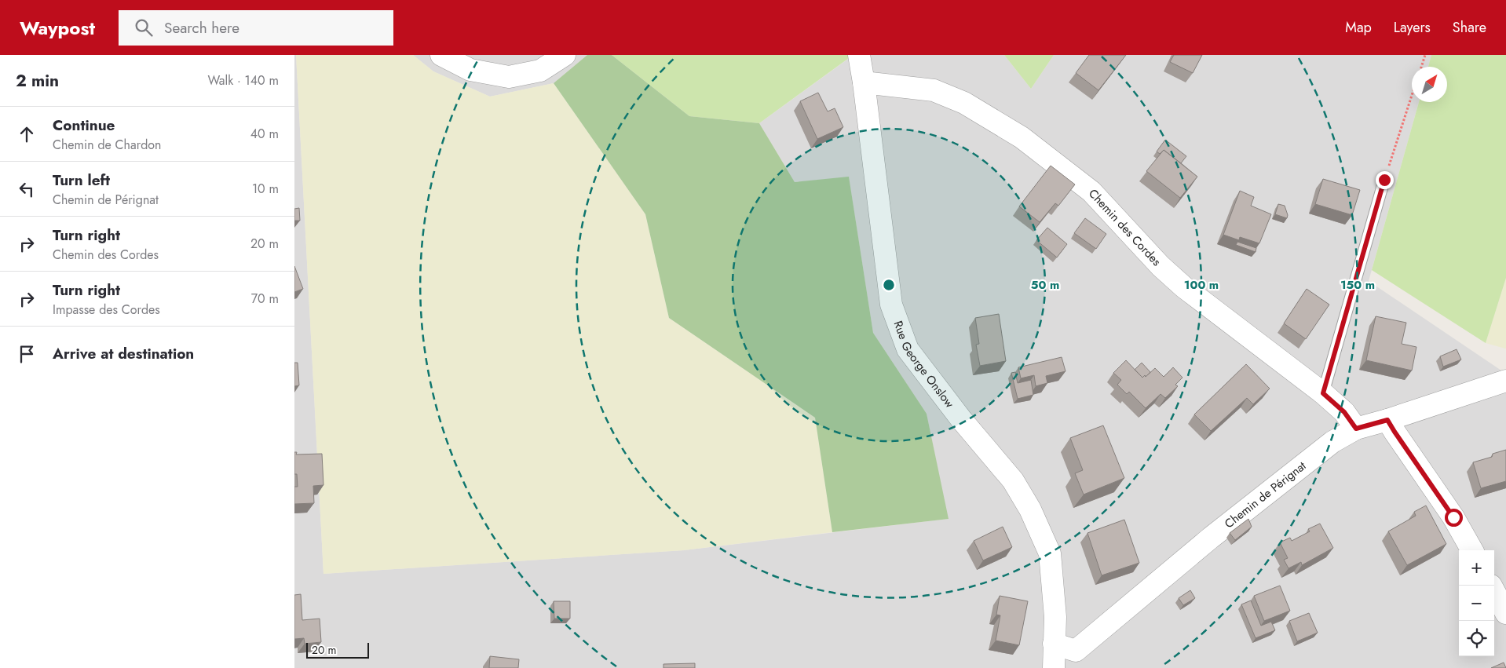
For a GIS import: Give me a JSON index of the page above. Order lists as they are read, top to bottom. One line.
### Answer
{"streets":{"street":["Chemin des Cordes","Rue George Onslow","Chemin de Pérignat"]},"crossings":[["Chemin des Cordes","Rue George Onslow"],["Chemin des Cordes","Chemin de Pérignat"],["Rue George Onslow","Chemin de Pérignat"]],"scale_bar":"20 m","north":"top right","page":{"header":"Waypost","search":"Search here","nav":["Map","Layers","Share"],"heading":["2 min","Walk · 140 m"],"list":[["Continue","Chemin de Chardon","40 m"],["Turn left","Chemin de Pérignat","10 m"],["Turn right","Chemin des Cordes","20 m"],["Turn right","Impasse des Cordes","70 m"],"Arrive at destination"],"map_buttons":["+","−"],"scale":"20 m"},"rings":["50 m","100 m","150 m"]}
